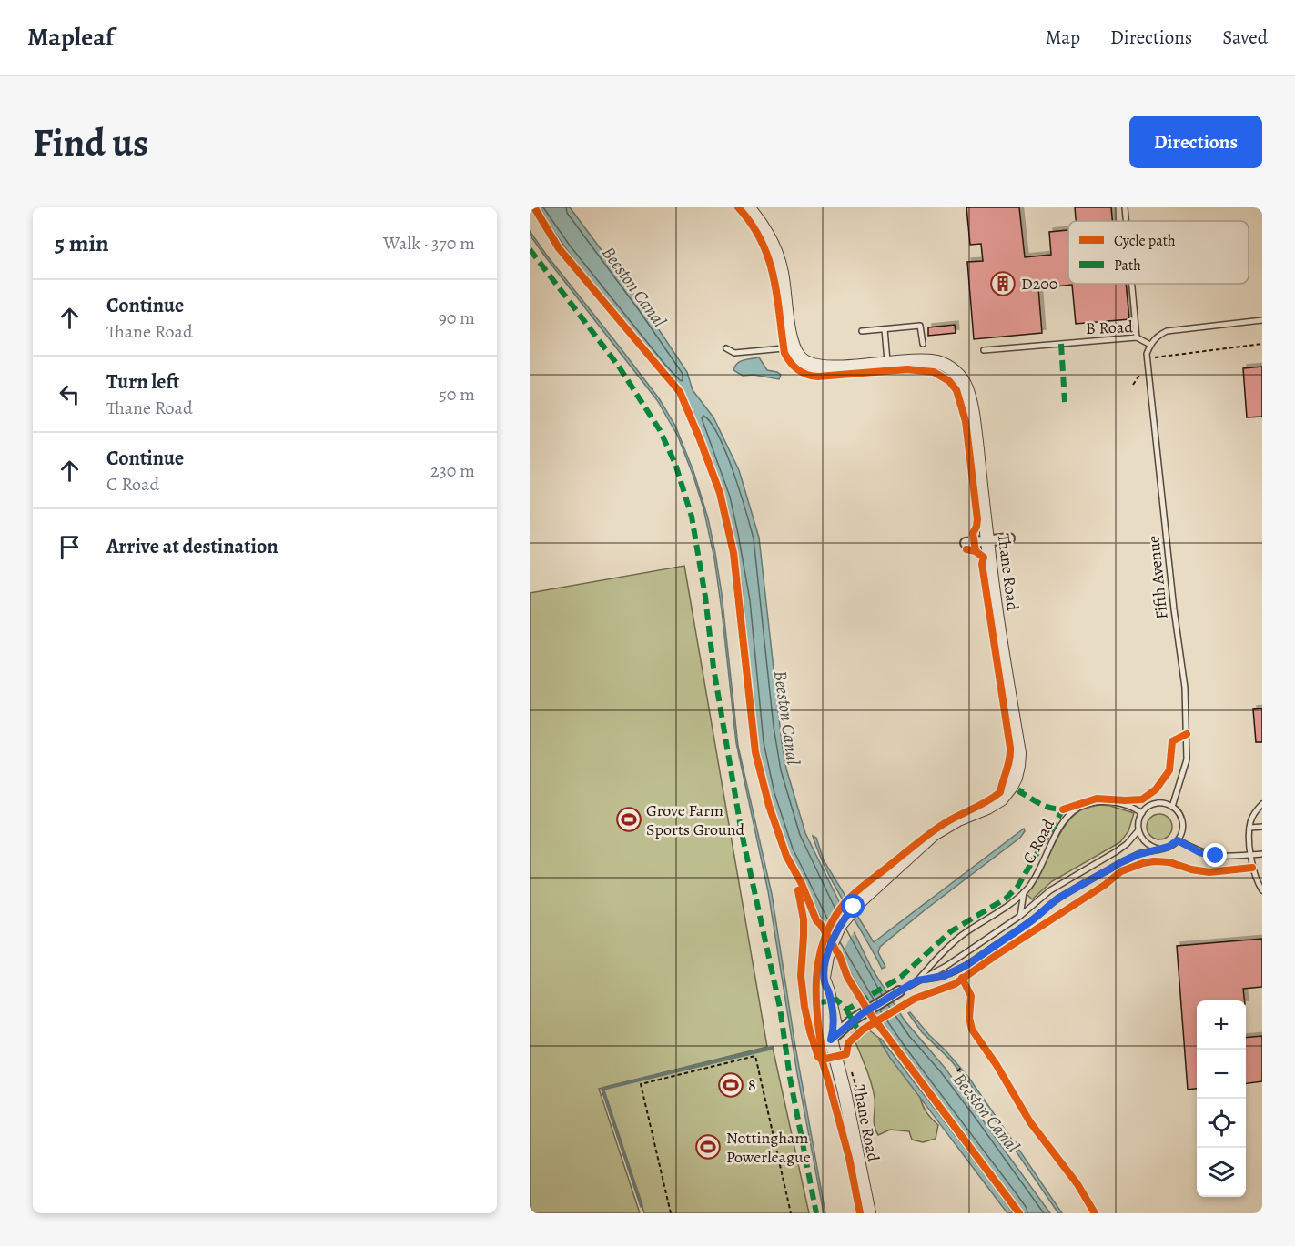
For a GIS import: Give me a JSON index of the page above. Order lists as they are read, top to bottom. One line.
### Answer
{"streets":{"street":["Thane Road"],"lane":["B Road","Fifth Avenue","C Road"]},"crossings":[["B Road","Fifth Avenue"],["Fifth Avenue","C Road"]],"water":["Beeston Canal"],"places":{"building":["D200"],"sports":["Grove Farm Sports Ground","8","Nottingham Powerleague"]},"legend":["Cycle path","Path"],"page":{"header":"Mapleaf","nav":["Map","Directions","Saved"],"buttons":"Directions","title":"Find us","heading":["5 min","Walk · 370 m"],"list":[["Continue","Thane Road","90 m"],["Turn left","Thane Road","50 m"],["Continue","C Road","230 m"],"Arrive at destination"],"map_buttons":["+","−"]}}
